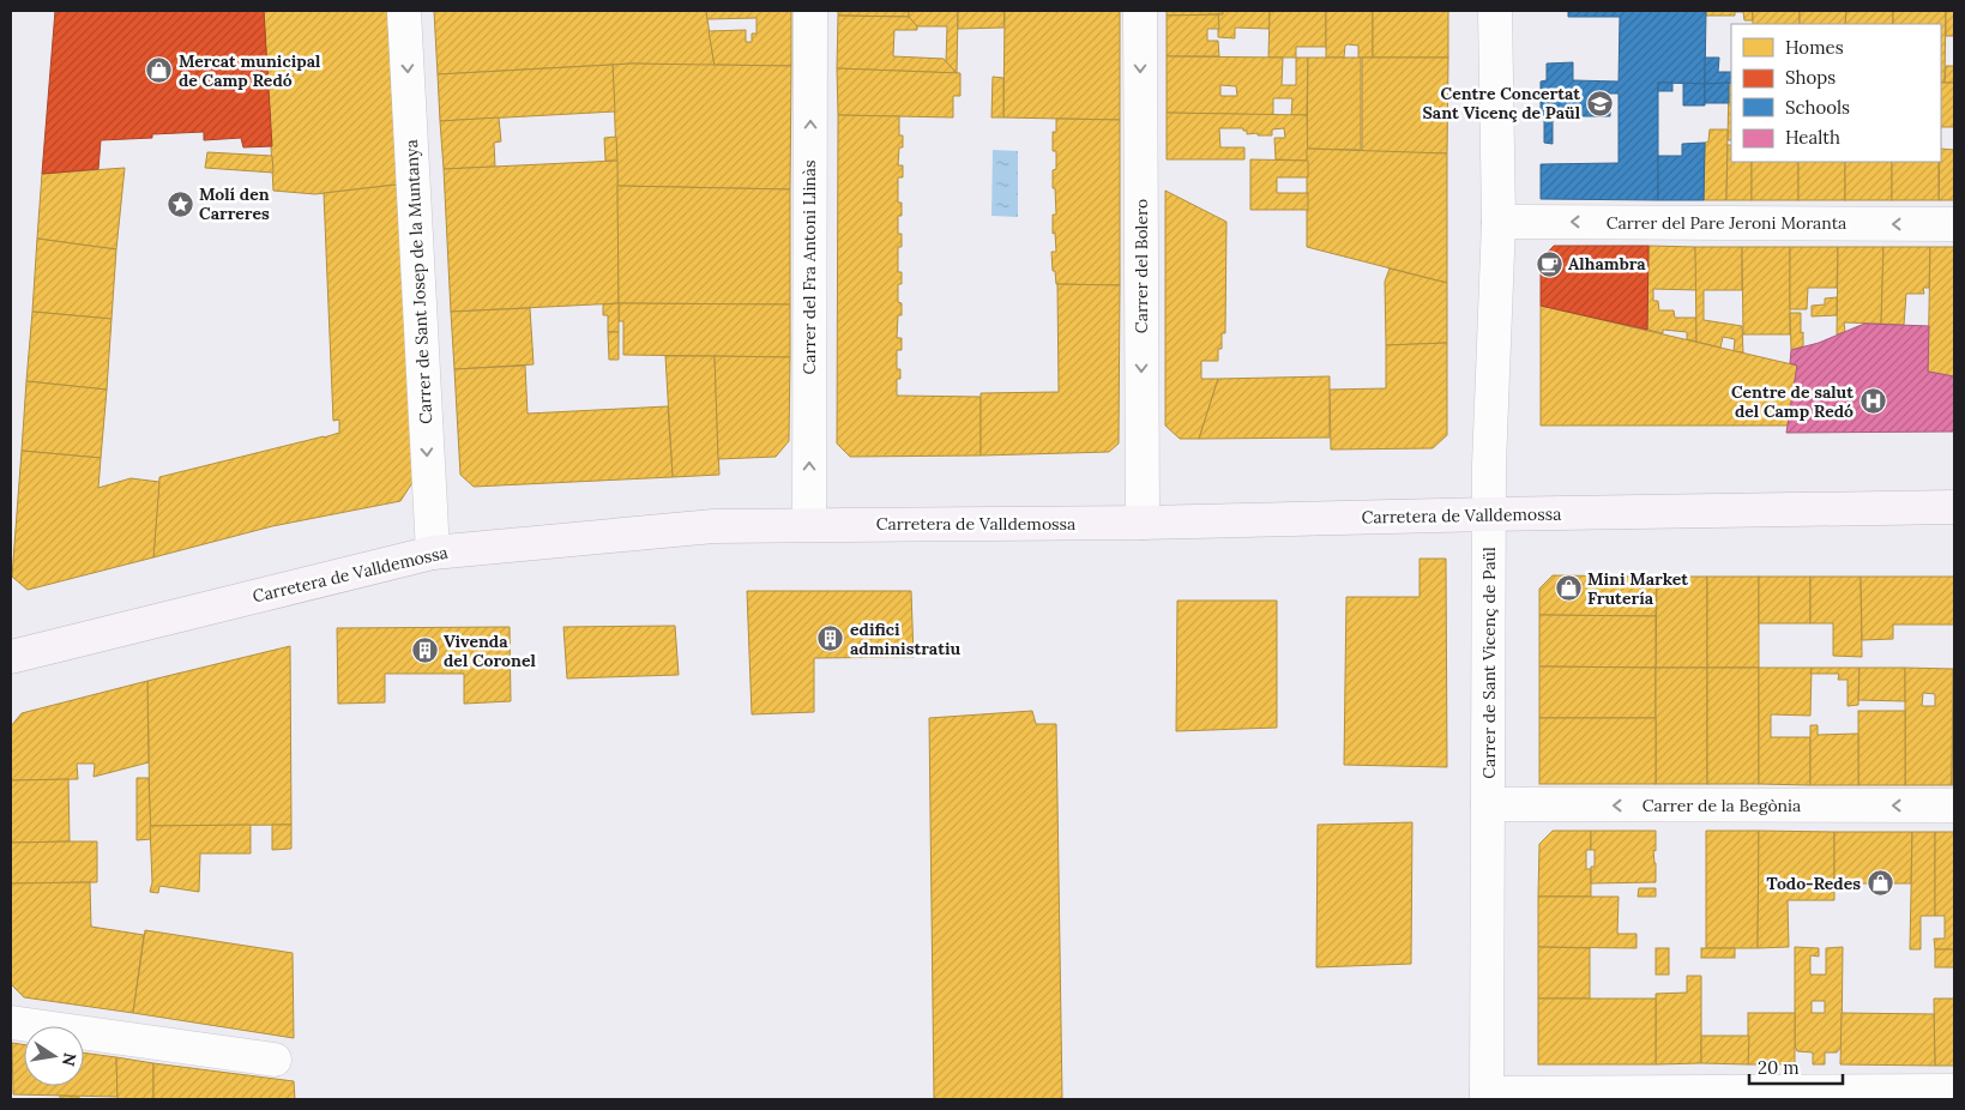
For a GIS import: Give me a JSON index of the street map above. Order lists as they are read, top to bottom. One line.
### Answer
{"streets":{"main road":["Carretera de Valldemossa"],"street":["Carrer del Pare Jeroni Moranta","Carrer del Bolero","Carrer del Fra Antoni Llinàs","Carrer de Sant Josep de la Muntanya","Carrer de Sant Vicenç de Paül","Carrer de la Begònia"]},"crossings":[["Carrer del Pare Jeroni Moranta","Carrer de Sant Vicenç de Paül"],["Carrer del Bolero","Carretera de Valldemossa"],["Carrer del Fra Antoni Llinàs","Carretera de Valldemossa"],["Carrer de Sant Josep de la Muntanya","Carretera de Valldemossa"],["Carretera de Valldemossa","Carrer de Sant Vicenç de Paül"],["Carrer de Sant Vicenç de Paül","Carrer de la Begònia"]],"one_way":["Carrer del Pare Jeroni Moranta","Carrer del Bolero","Carrer del Fra Antoni Llinàs","Carrer de Sant Josep de la Muntanya"],"places":{"shop":["Mercat municipal de Camp Redó","Mini Market Frutería","Todo-Redes"],"school or university":["Centre Concertat Sant Vicenç de Paül"],"place":["Molí den Carreres"],"cafe":["Alhambra"],"hospital":["Centre de salut del Camp Redó"],"building":["edifici administratiu","Vivenda del Coronel"]},"legend":["Homes","Shops","Schools","Health"],"scale_bar":"20 m","north":"right"}
